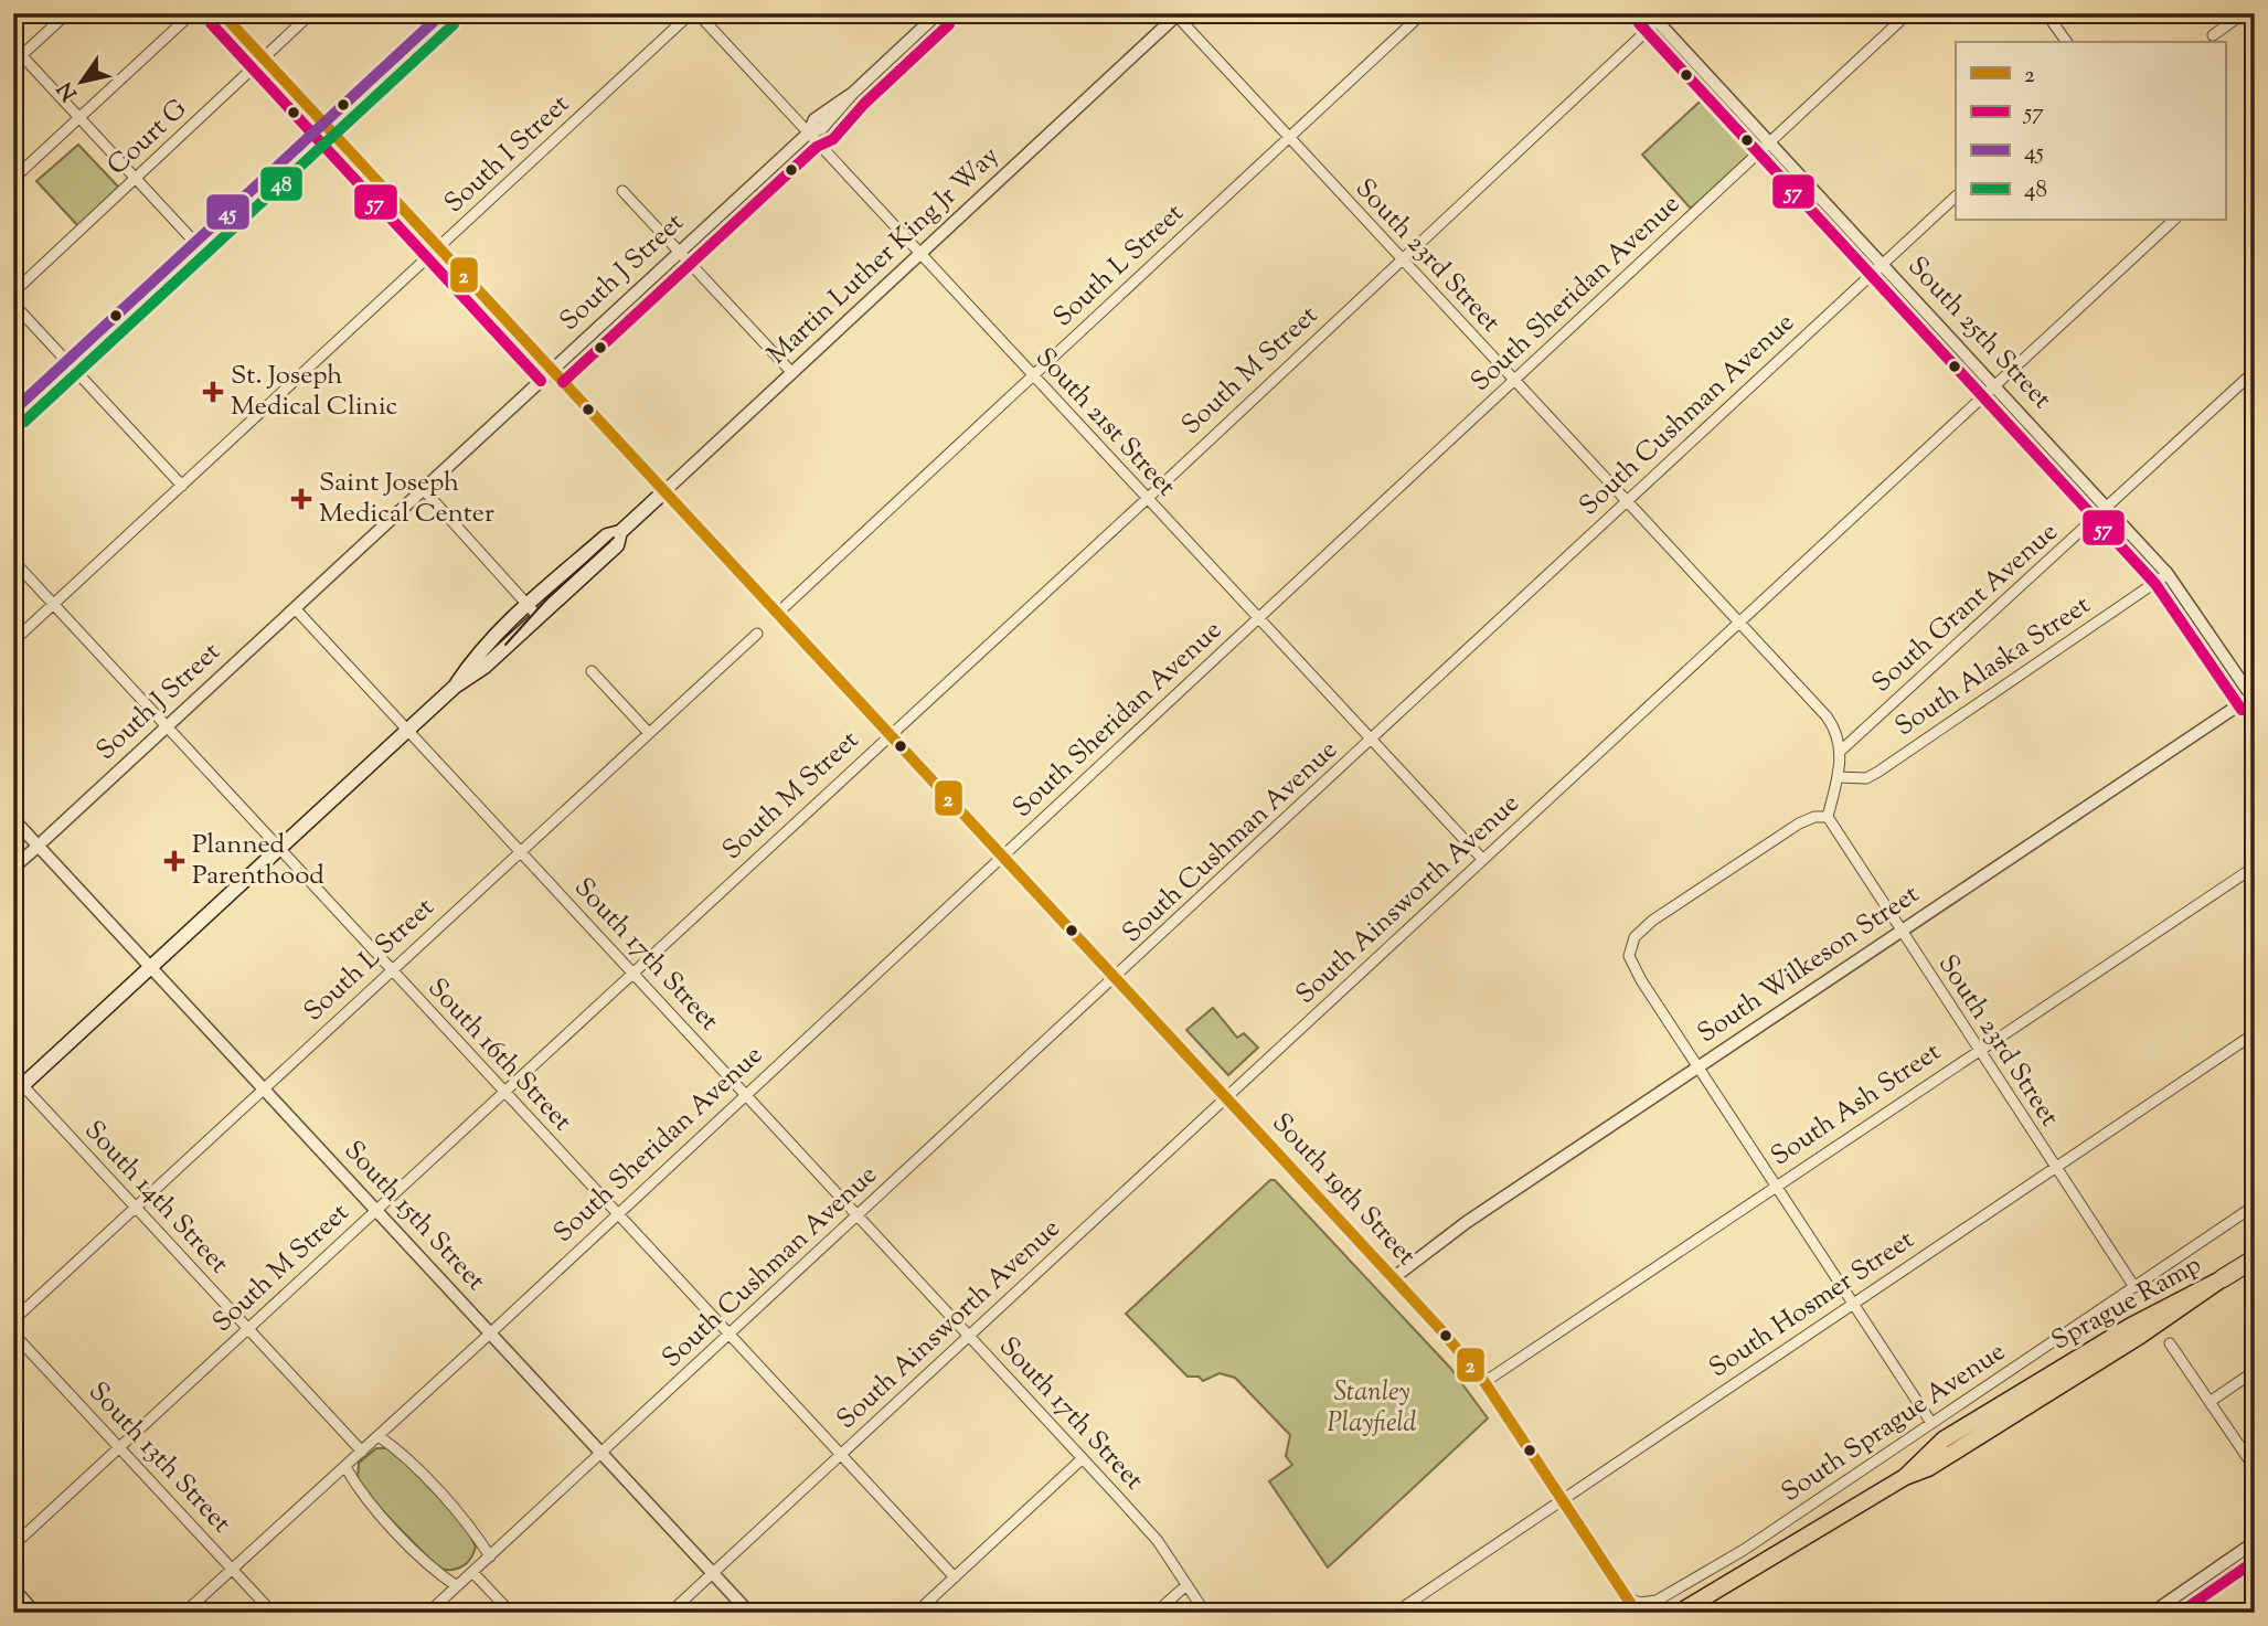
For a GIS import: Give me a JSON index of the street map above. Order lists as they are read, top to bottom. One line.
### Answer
{"streets":{"highway":["Sprague Ramp"],"main road":["Martin Luther King Jr Way","South 19th Street"],"street":["Court G","South I Street","South 23rd Street","South L Street","South J Street","South Sheridan Avenue","South 25th Street","South M Street","South Cushman Avenue","South 21st Street","South Grant Avenue","South Alaska Street","South Ainsworth Avenue","South 17th Street","South Wilkeson Street","South 16th Street","South Ash Street","South 14th Street","South 15th Street","South Hosmer Street","South Sprague Avenue","South 13th Street"]},"crossings":[["Court G","South 19th Street"],["South I Street","South 16th Street"],["South I Street","South 19th Street"],["Martin Luther King Jr Way","South 23rd Street"],["Martin Luther King Jr Way","South 21st Street"],["Martin Luther King Jr Way","South 17th Street"],["Martin Luther King Jr Way","South 16th Street"],["Martin Luther King Jr Way","South 19th Street"],["Martin Luther King Jr Way","South 14th Street"],["Martin Luther King Jr Way","South 15th Street"],["South 23rd Street","South L Street"],["South 23rd Street","South Sheridan Avenue"],["South 23rd Street","South M Street"],["South 23rd Street","South Cushman Avenue"],["South 23rd Street","South Grant Avenue"],["South 23rd Street","South Ainsworth Avenue"],["South 23rd Street","South Wilkeson Street"],["South 23rd Street","South Ash Street"],["South 23rd Street","South Hosmer Street"],["South 23rd Street","South Sprague Avenue"],["South L Street","South 21st Street"],["South L Street","South 17th Street"],["South L Street","South 16th Street"],["South L Street","South 19th Street"],["South L Street","South 14th Street"],["South L Street","South 15th Street"],["South J Street","South 21st Street"],["South J Street","South 17th Street"],["South J Street","South 16th Street"],["South J Street","South 19th Street"],["South J Street","South 15th Street"],["South Sheridan Avenue","South 25th Street"],["South Sheridan Avenue","South 21st Street"],["South Sheridan Avenue","South 17th Street"],["South Sheridan Avenue","South 16th Street"],["South Sheridan Avenue","South 19th Street"],["South Sheridan Avenue","South 14th Street"],["South Sheridan Avenue","South 15th Street"],["South Sheridan Avenue","South 13th Street"],["South 25th Street","South M Street"],["South 25th Street","South Cushman Avenue"],["South 25th Street","South Grant Avenue"],["South 25th Street","South Alaska Street"],["South 25th Street","South Ainsworth Avenue"],["South 25th Street","South Wilkeson Street"],["South M Street","South 21st Street"],["South M Street","South 17th Street"],["South M Street","South 16th Street"],["South M Street","South 19th Street"],["South M Street","South 14th Street"],["South M Street","South 15th Street"],["South M Street","South 13th Street"],["South Cushman Avenue","South 21st Street"],["South Cushman Avenue","South 17th Street"],["South Cushman Avenue","South 16th Street"],["South Cushman Avenue","South 19th Street"],["South Cushman Avenue","South 15th Street"],["South 21st Street","South Ainsworth Avenue"],["South Ainsworth Avenue","South 17th Street"],["South Ainsworth Avenue","South 16th Street"],["South Ainsworth Avenue","South 19th Street"],["South Ainsworth Avenue","South 15th Street"],["South Wilkeson Street","South 19th Street"],["South Ash Street","South 19th Street"],["South 19th Street","South Hosmer Street"],["South 19th Street","South Sprague Avenue"]],"parks":["Stanley Playfield"],"places":{"health":["St. Joseph Medical Clinic","Saint Joseph Medical Center","Planned Parenthood"]},"lines":["transit line 2","transit line 45","transit line 57","transit line 48"],"legend":["2","57","45","48"],"north":"bottom left"}
